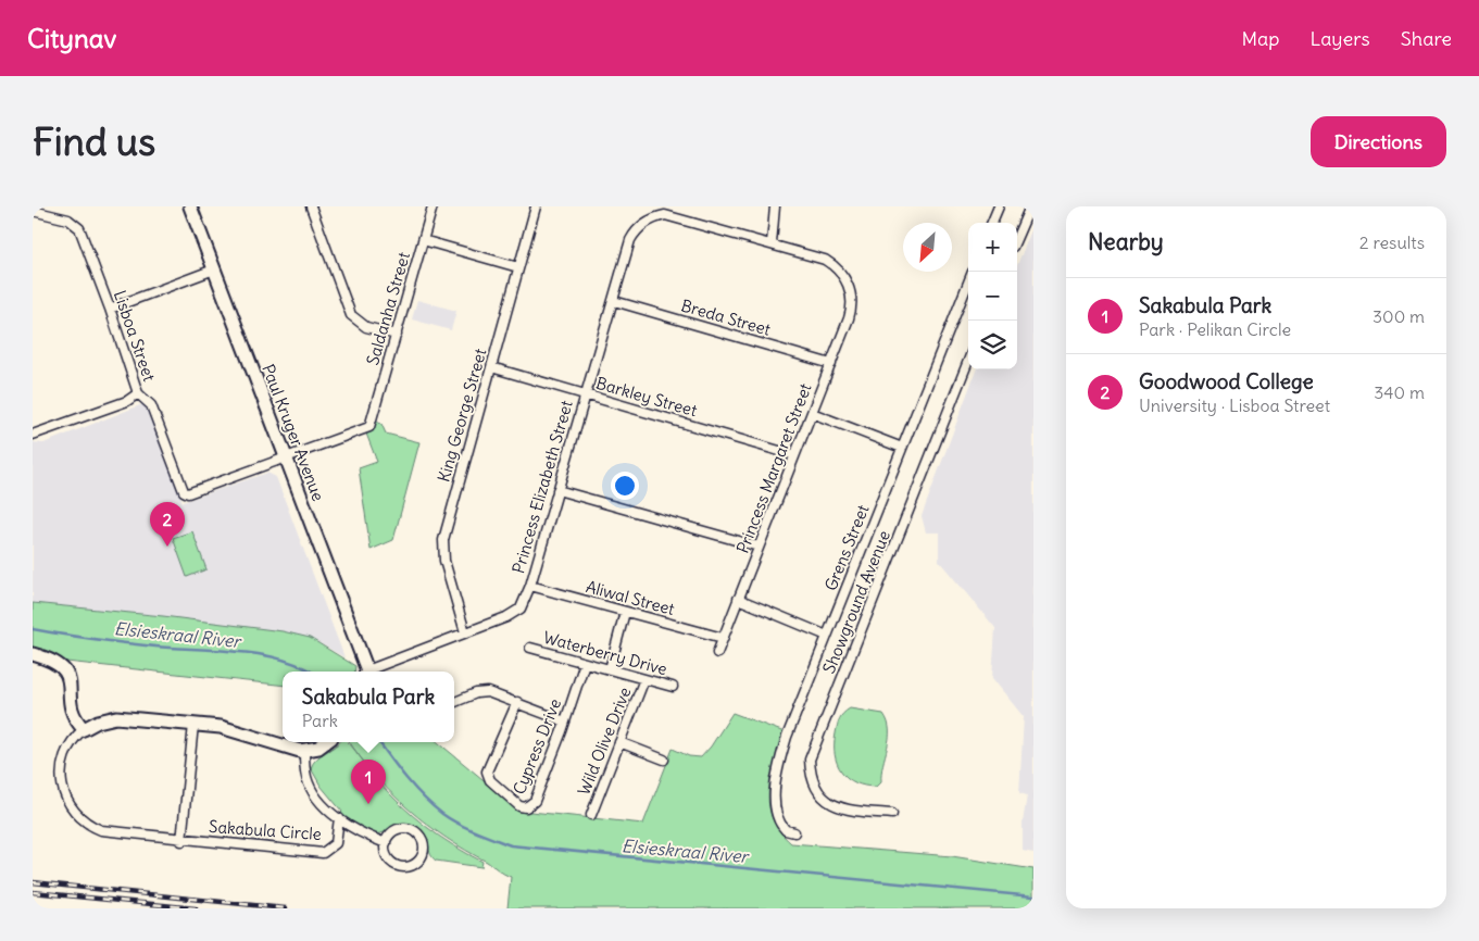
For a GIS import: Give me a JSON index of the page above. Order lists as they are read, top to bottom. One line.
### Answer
{"streets":{"street":["Saldanha Street","Breda Street","Lisboa Street","Barkley Street","King George Street","Paul Kruger Avenue","Princess Margaret Street","Princess Elizabeth Street","Grens Street","Aliwal Street","Showground Avenue","Waterberry Drive","Wild Olive Drive","Cypress Drive","Sakabula Circle"]},"crossings":[["Saldanha Street","Lisboa Street"],["Saldanha Street","Paul Kruger Avenue"],["Breda Street","Princess Margaret Street"],["Breda Street","Princess Elizabeth Street"],["Lisboa Street","Paul Kruger Avenue"],["Barkley Street","King George Street"],["Barkley Street","Princess Margaret Street"],["Barkley Street","Princess Elizabeth Street"],["King George Street","Princess Elizabeth Street"],["Princess Margaret Street","Princess Elizabeth Street"],["Princess Margaret Street","Aliwal Street"],["Princess Elizabeth Street","Aliwal Street"],["Waterberry Drive","Wild Olive Drive"],["Waterberry Drive","Cypress Drive"]],"water":["Elsieskraal River"],"north":"bottom left","page":{"header":"Citynav","nav":["Map","Layers","Share"],"buttons":"Directions","title":"Find us","heading":["Nearby","2 results"],"map_buttons":["+","−"],"list":[{"mark":"1","name":"Sakabula Park","note":"Park · Pelikan Circle","value":"300 m"},{"mark":"2","name":"Goodwood College","note":"University · Lisboa Street","value":"340 m"}],"pins":["2","1"],"popup":["Sakabula Park","Park"]}}
